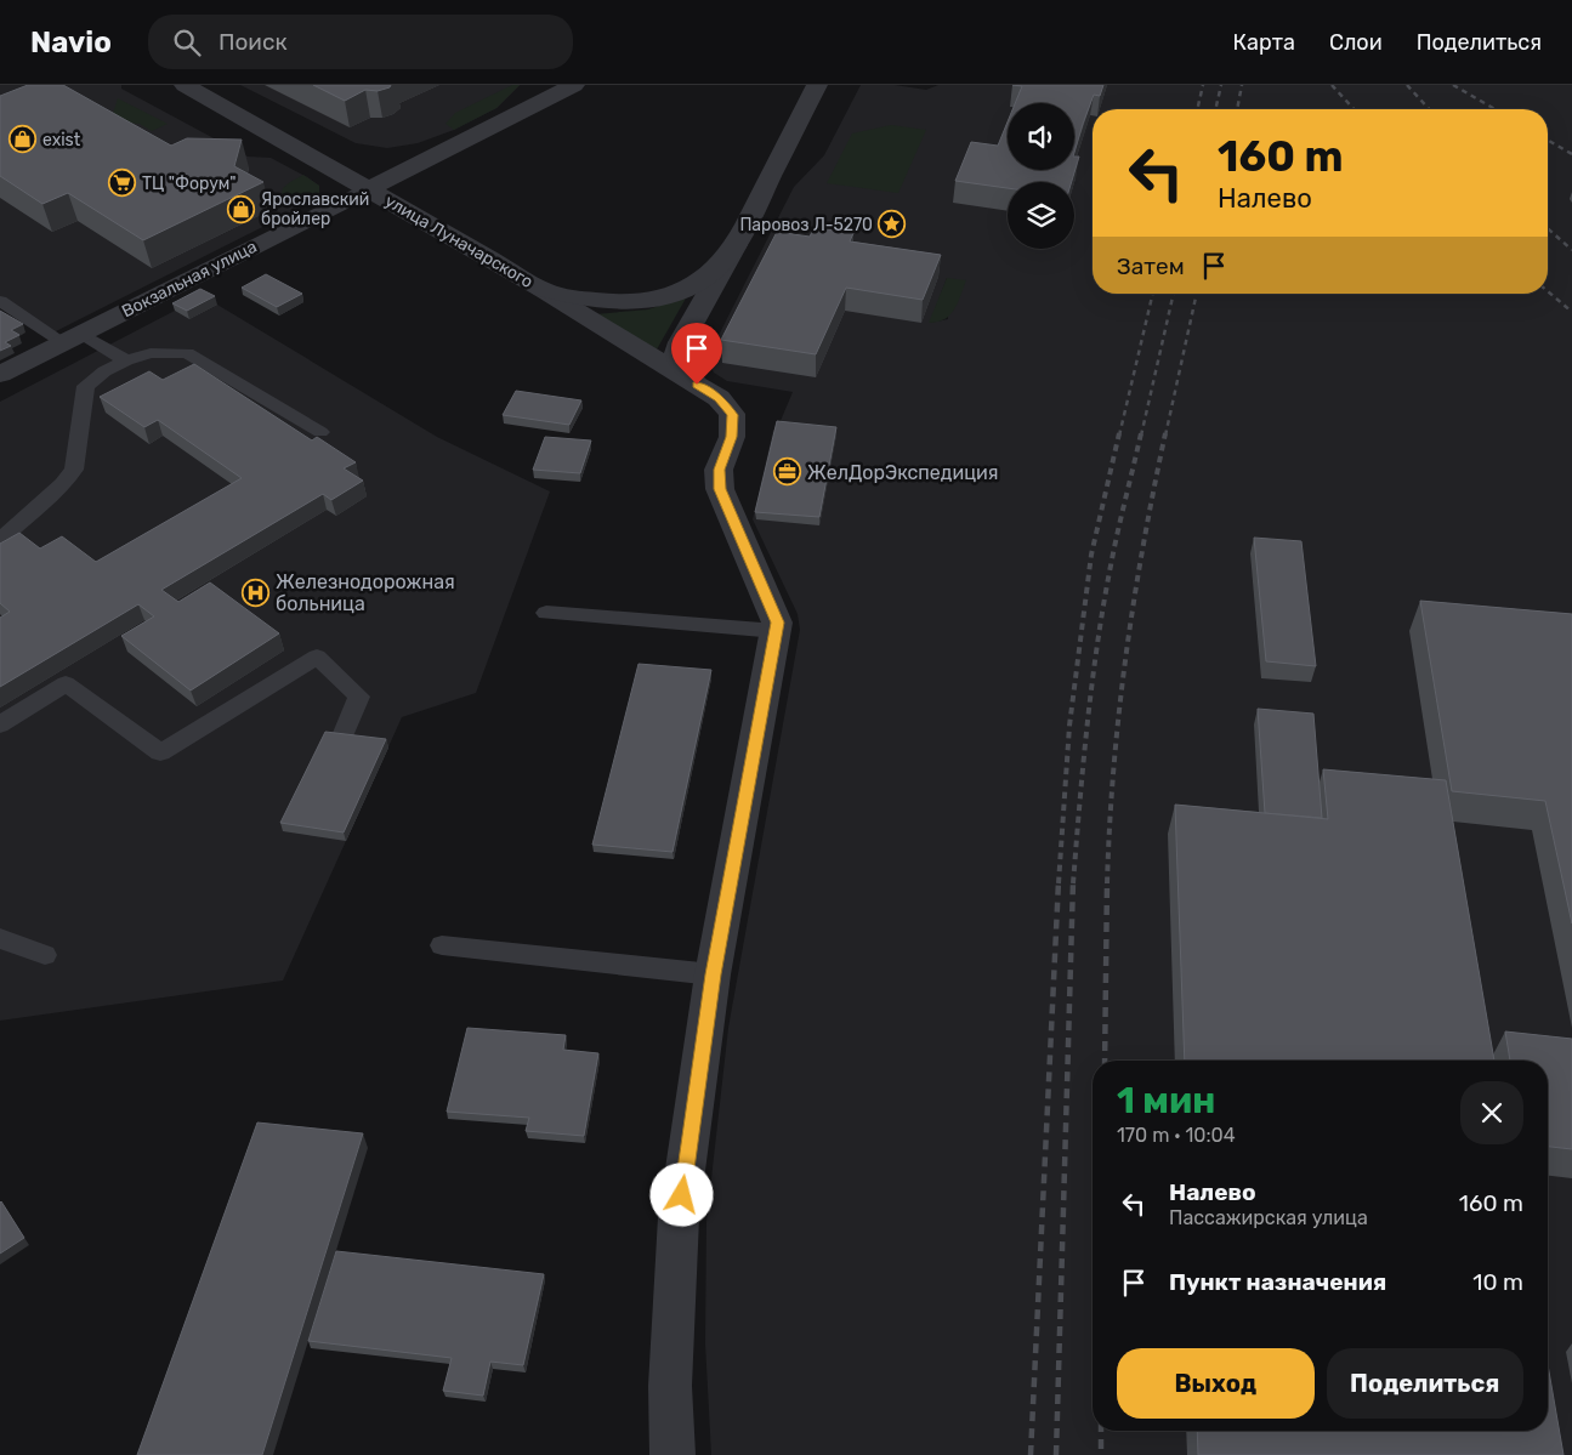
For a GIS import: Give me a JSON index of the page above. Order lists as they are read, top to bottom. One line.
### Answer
{"streets":{"street":["улица Луначарского","Вокзальная улица"]},"crossings":[["улица Луначарского","Вокзальная улица"]],"places":{"shop":["exist","Ярославский бройлер"],"supermarket":["ТЦ \"Форум\""],"place":["Паровоз Л-5270"],"office":["ЖелДорЭкспедиция"],"hospital":["Железнодорожная больница"]},"page":{"header":"Navio","search":"Поиск","nav":["Карта","Слои","Поделиться"],"turn":["160 m","Налево"],"then":"Затем","heading":["1 мин","170 m · 10:04"],"list":[{"name":"Налево","note":"Пассажирская улица","value":"160 m"},{"name":"Пункт назначения","value":"10 m"}],"buttons":["Выход","Поделиться"]}}
